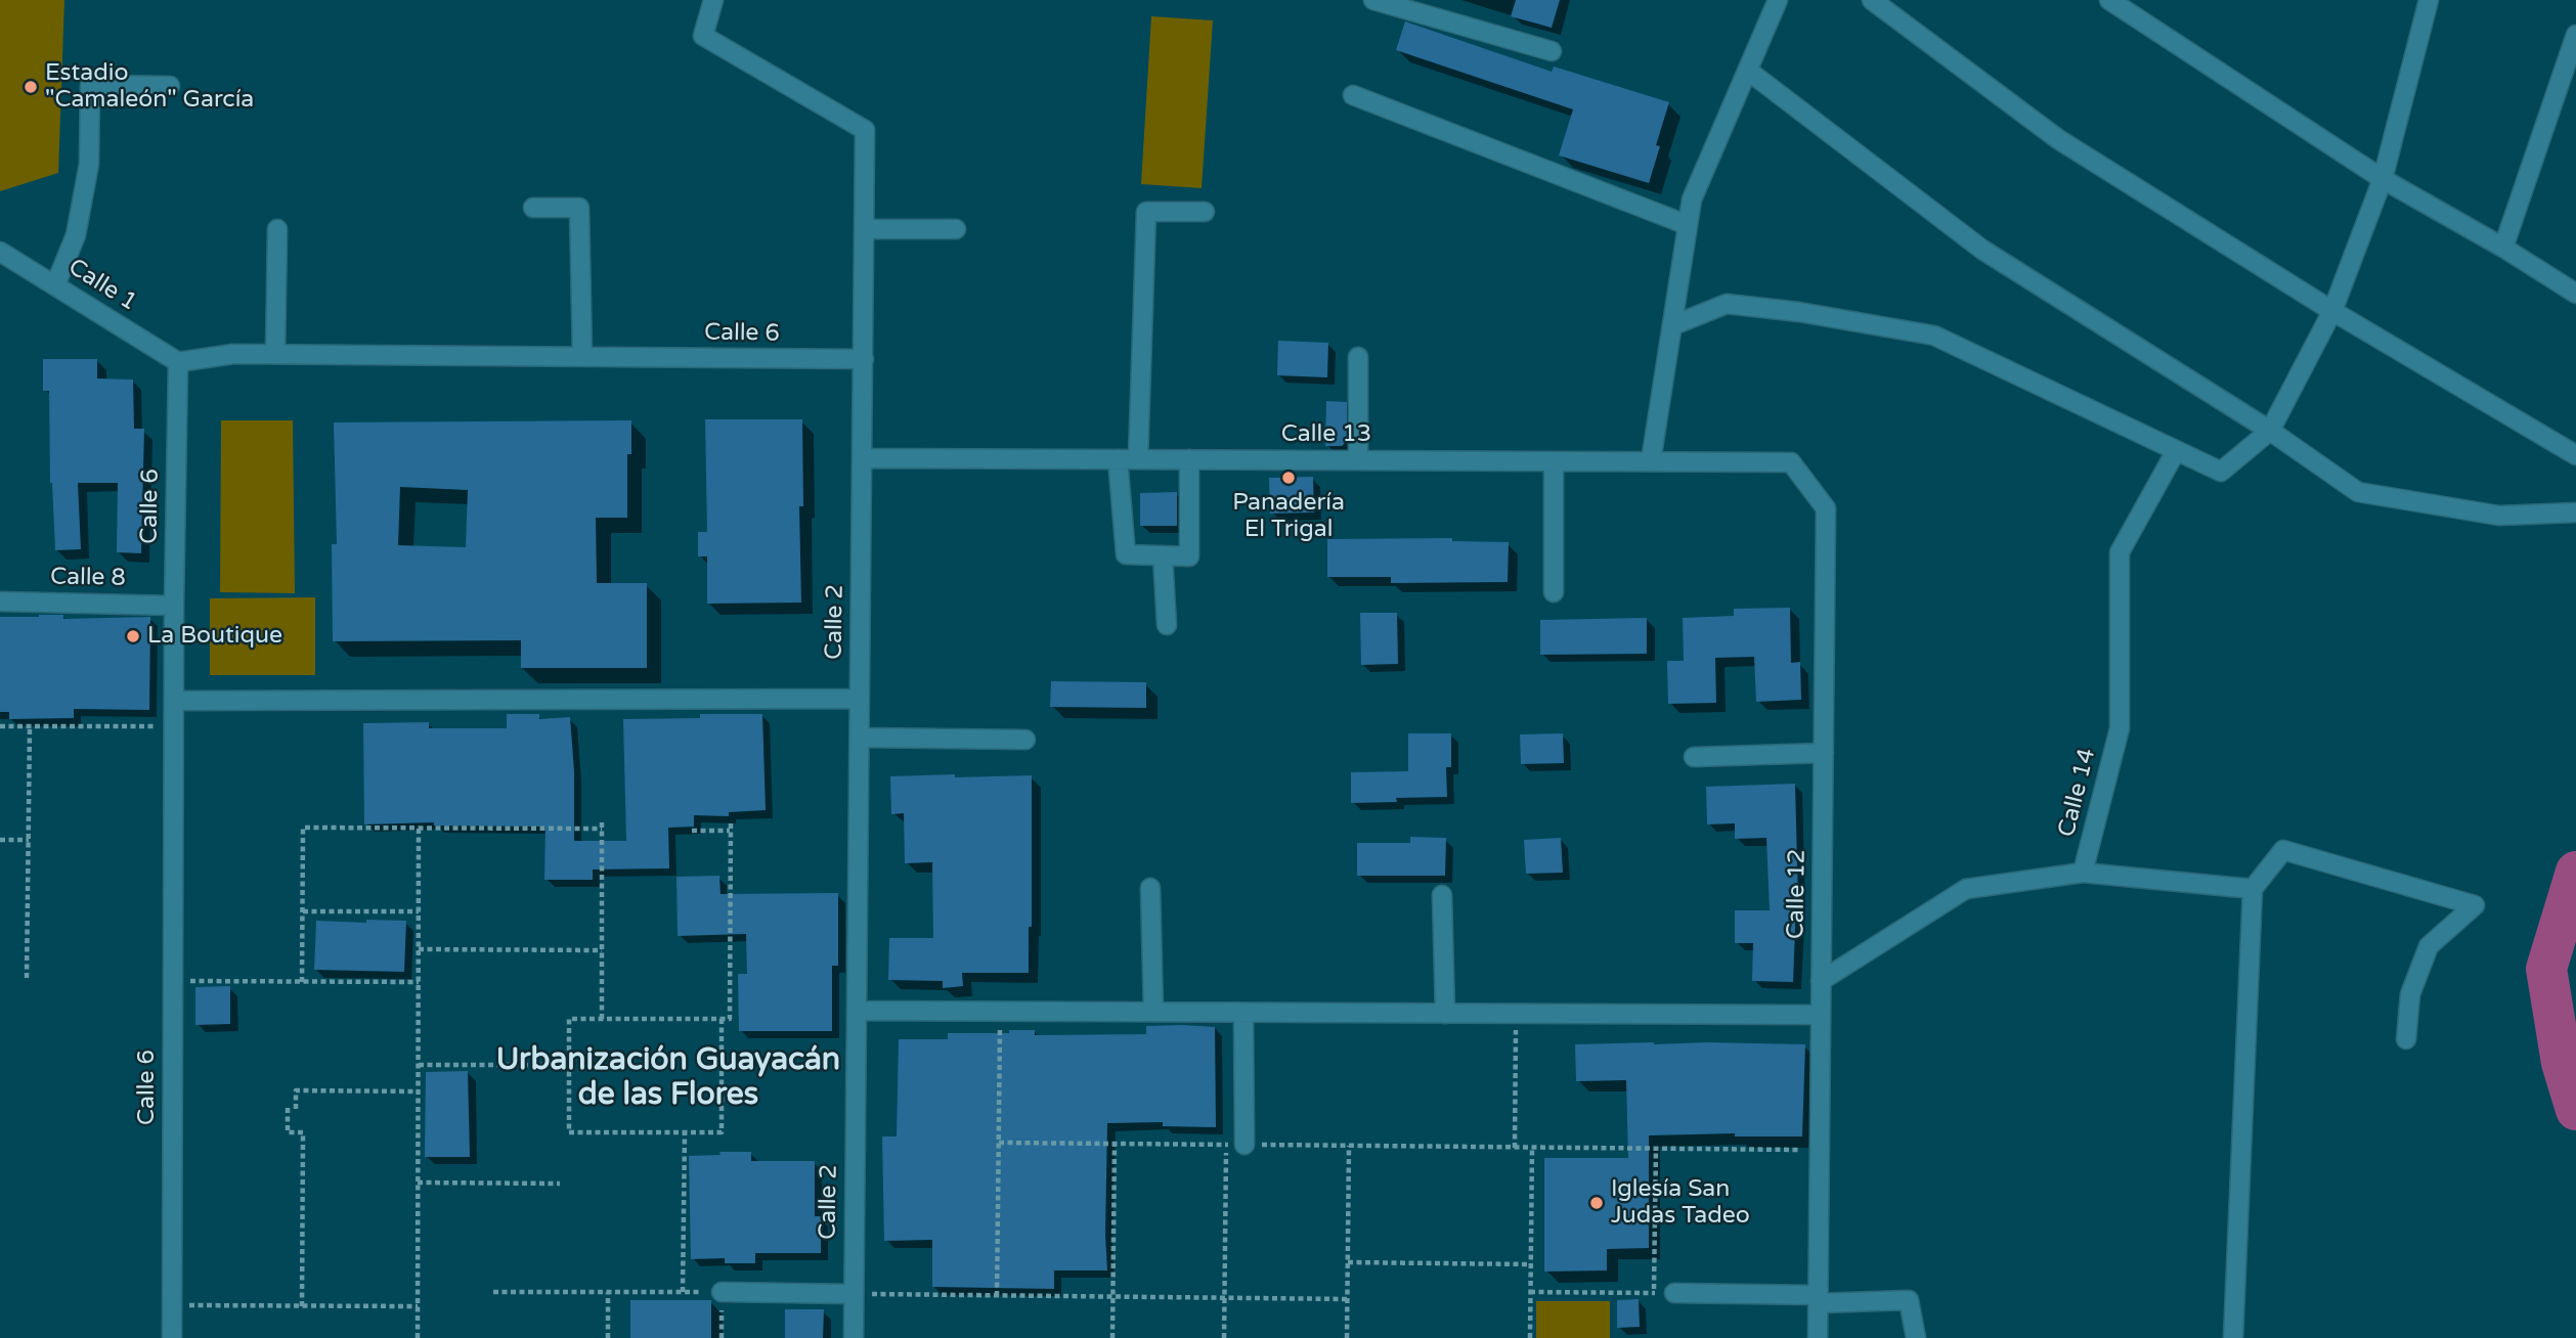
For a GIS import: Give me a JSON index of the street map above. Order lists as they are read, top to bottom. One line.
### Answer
{"streets":{"street":["Calle 1","Calle 6","Calle 13","Calle 8","Calle 2","Calle 14","Calle 12"]},"crossings":[["Calle 1","Calle 6"],["Calle 6","Calle 8"],["Calle 6","Calle 2"],["Calle 13","Calle 2"],["Calle 13","Calle 12"],["Calle 14","Calle 12"]],"districts":["Urbanización Guayacán de las Flores"],"places":["Estadio \"Camaleón\" García","Panadería El Trigal","La Boutique","Iglesía San Judas Tadeo"]}
